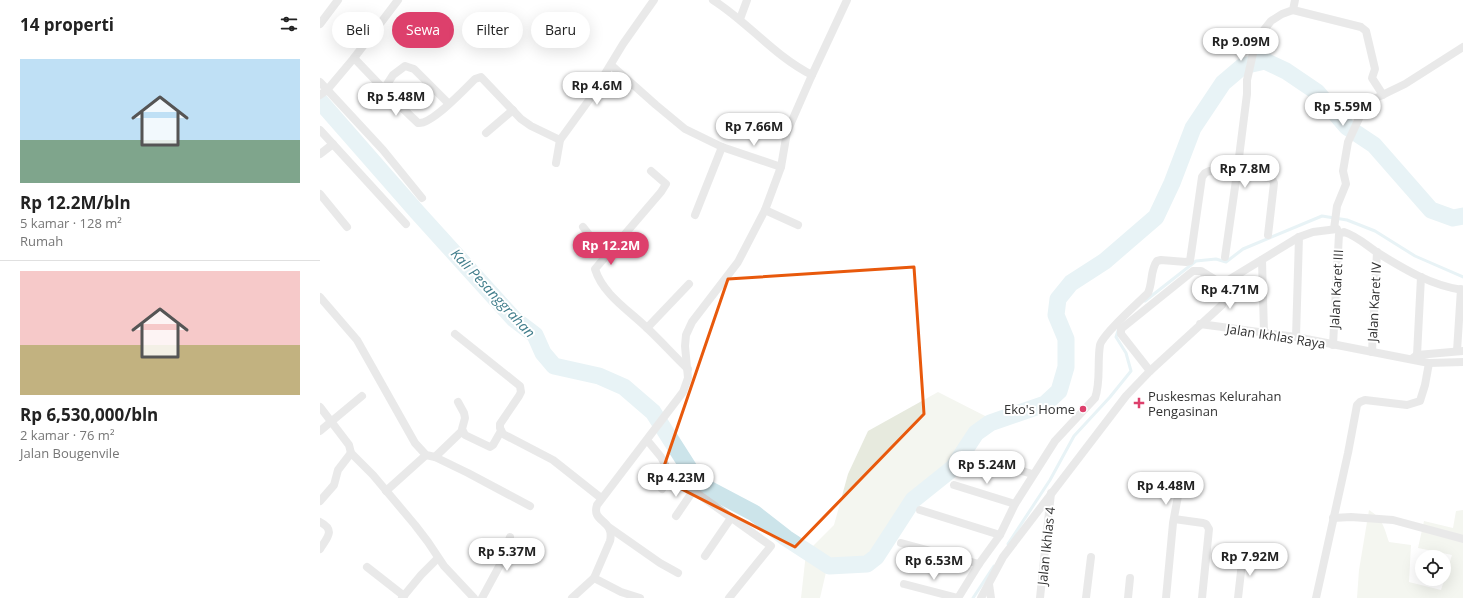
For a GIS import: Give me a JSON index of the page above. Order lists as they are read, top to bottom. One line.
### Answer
{"streets":{"street":["Jalan Karet III","Jalan Karet IV","Jalan Ikhlas Raya","Jalan Ikhlas 4"]},"crossings":[["Jalan Karet III","Jalan Ikhlas Raya"],["Jalan Karet IV","Jalan Ikhlas Raya"]],"water":["Kali Pesanggrahan"],"places":{"health":["Puskesmas Kelurahan Pengasinan"],"other":["Eko's Home"]},"page":{"heading":"14 properti","chip":["Beli","Sewa","Filter","Baru"],"price":["Rp 9.09M","Rp 4.6M","Rp 5.48M","Rp 5.59M","Rp 7.66M","Rp 7.8M","Rp 12.2M","Rp 4.71M","Rp 5.24M","Rp 4.23M","Rp 4.48M","Rp 5.37M","Rp 7.92M","Rp 6.53M"],"list":[{"name":"Rp 12.2M/bln","note":"5 kamar · 128 m² · Rumah"},{"name":"Rp 6,530,000/bln","note":"2 kamar · 76 m² · Jalan Bougenvile"}]}}
